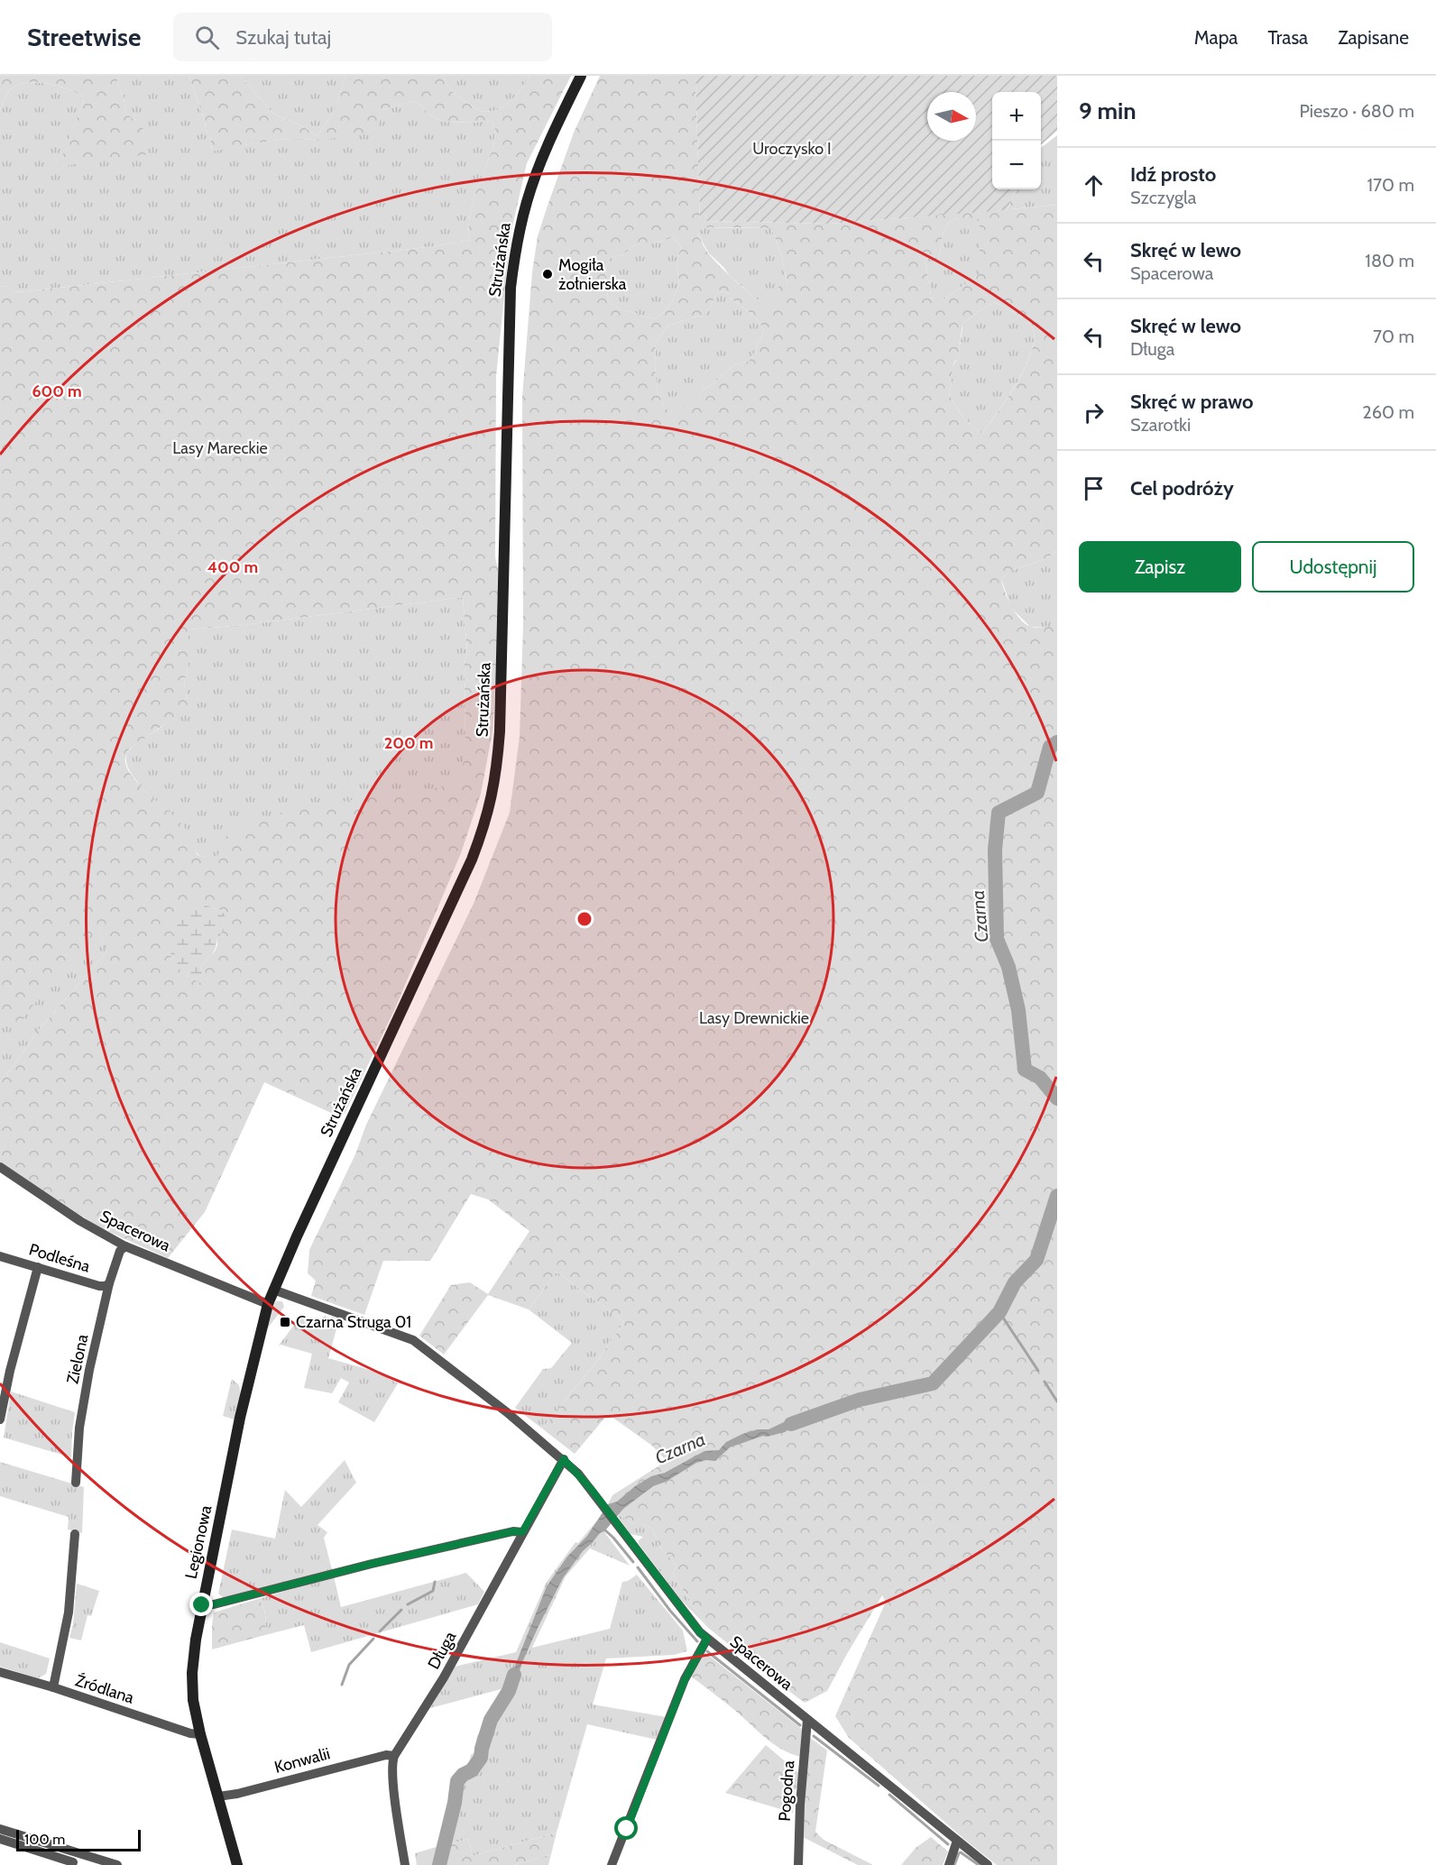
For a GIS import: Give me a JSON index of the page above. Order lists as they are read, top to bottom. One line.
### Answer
{"streets":{"main road":["Strużańska","Legionowa"],"street":["Spacerowa","Podleśna","Zielona","Długa","Źródlana","Konwalii","Pogodna"]},"crossings":[["Strużańska","Spacerowa"],["Strużańska","Legionowa"],["Spacerowa","Zielona"],["Spacerowa","Legionowa"],["Spacerowa","Długa"],["Spacerowa","Pogodna"],["Podleśna","Zielona"],["Legionowa","Źródlana"],["Legionowa","Konwalii"],["Długa","Konwalii"]],"water":["Czarna"],"parks":["Uroczysko I","Lasy Mareckie","Lasy Drewnickie"],"places":{"other":["Mogiła żołnierska"],"transit":["Czarna Struga 01"]},"scale_bar":"100 m","north":"right","page":{"header":"Streetwise","search":"Szukaj tutaj","nav":["Mapa","Trasa","Zapisane"],"heading":["9 min","Pieszo · 680 m"],"map_buttons":["+","−"],"list":[["Idź prosto","Szczygla","170 m"],["Skręć w lewo","Spacerowa","180 m"],["Skręć w lewo","Długa","70 m"],["Skręć w prawo","Szarotki","260 m"],"Cel podróży"],"buttons":["Zapisz","Udostępnij"],"scale":"100 m"},"rings":["600 m","400 m","200 m"]}
